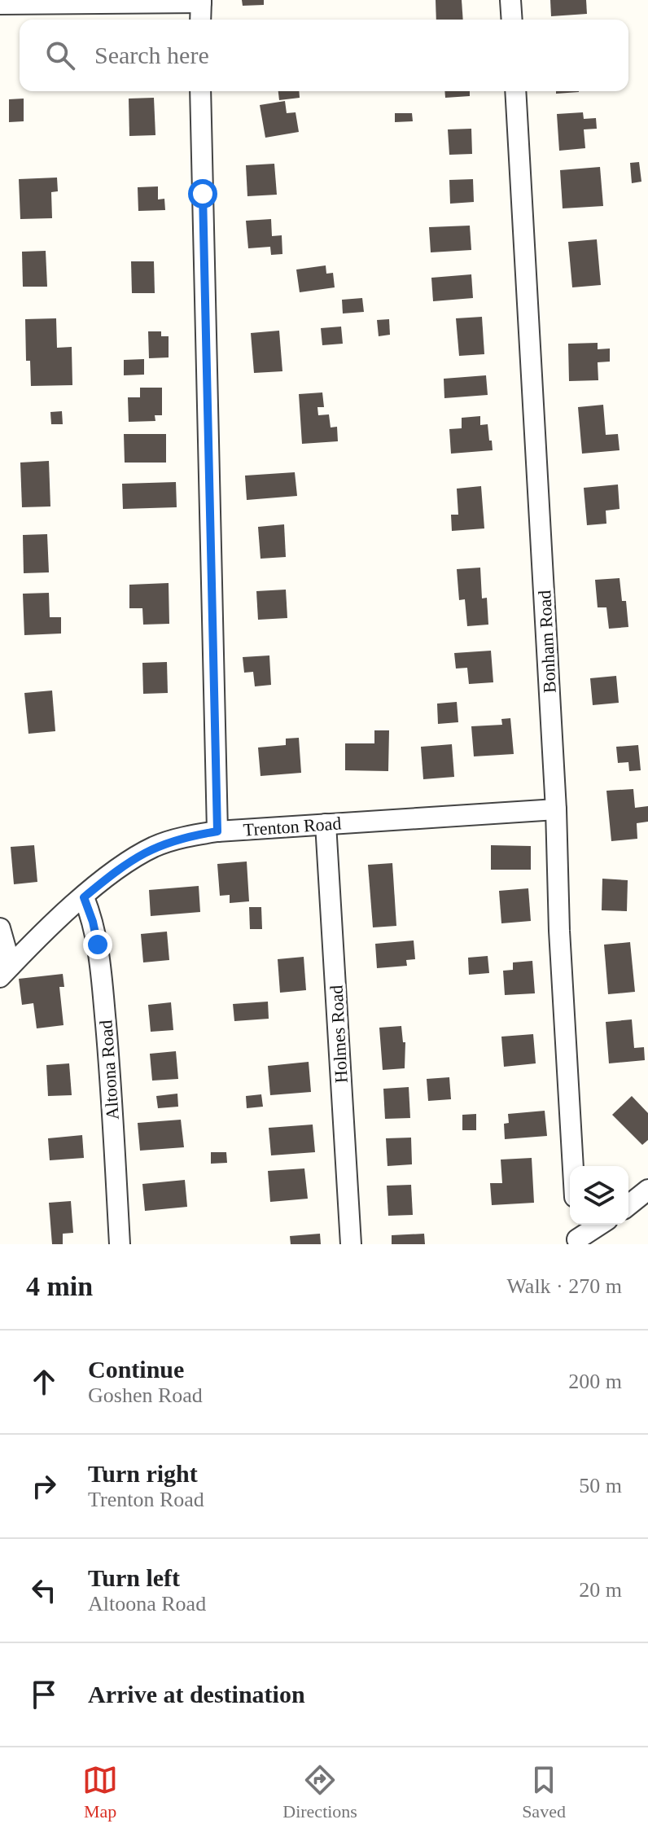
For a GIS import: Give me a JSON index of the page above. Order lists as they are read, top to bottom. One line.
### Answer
{"streets":{"street":["Bonham Road","Trenton Road","Holmes Road","Altoona Road"]},"crossings":[["Bonham Road","Trenton Road"],["Trenton Road","Holmes Road"],["Trenton Road","Altoona Road"]],"page":{"search":"Search here","heading":["4 min","Walk · 270 m"],"list":[["Continue","Goshen Road","200 m"],["Turn right","Trenton Road","50 m"],["Turn left","Altoona Road","20 m"],"Arrive at destination"],"nav":["Map","Directions","Saved"]}}
